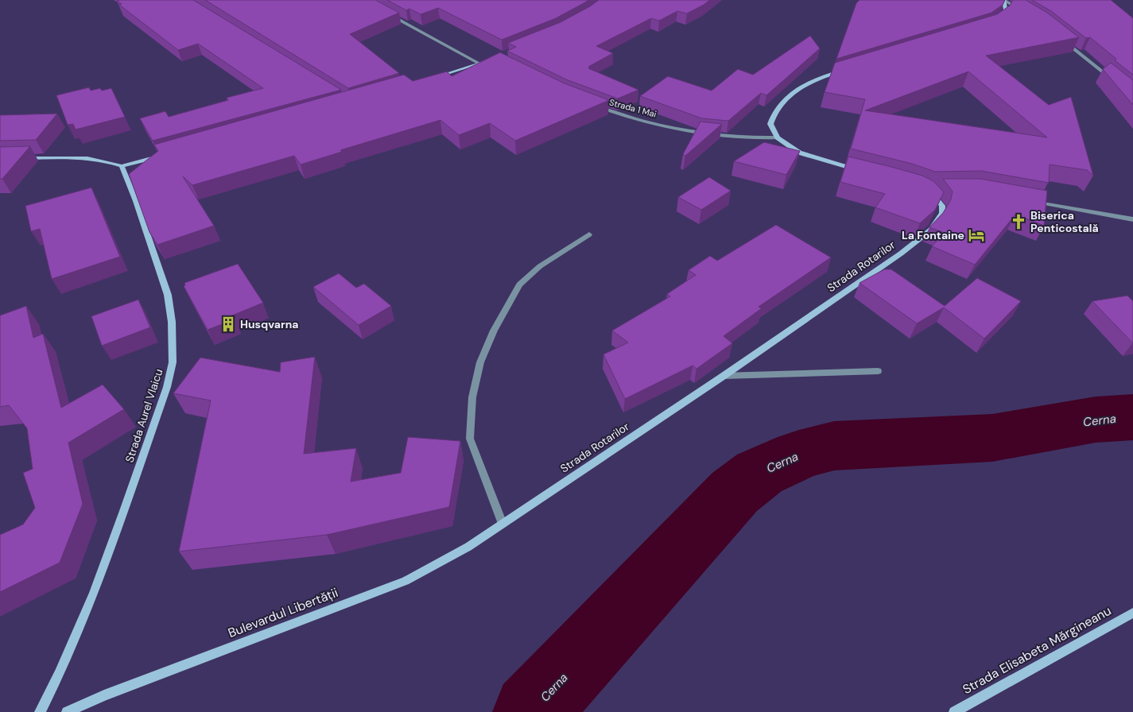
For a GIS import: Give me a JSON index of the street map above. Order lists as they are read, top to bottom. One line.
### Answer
{"streets":{"street":["Strada 1 Mai","Strada Rotarilor","Strada Aurel Vlaicu","Bulevardul Libertății","Strada Elisabeta Mărgineanu"]},"crossings":[["Strada Rotarilor","Bulevardul Libertății"]],"water":["Cerna"],"places":{"church":["Biserica Penticostală"],"hotel":["La Fontaine"],"building":["Husqvarna"]}}
